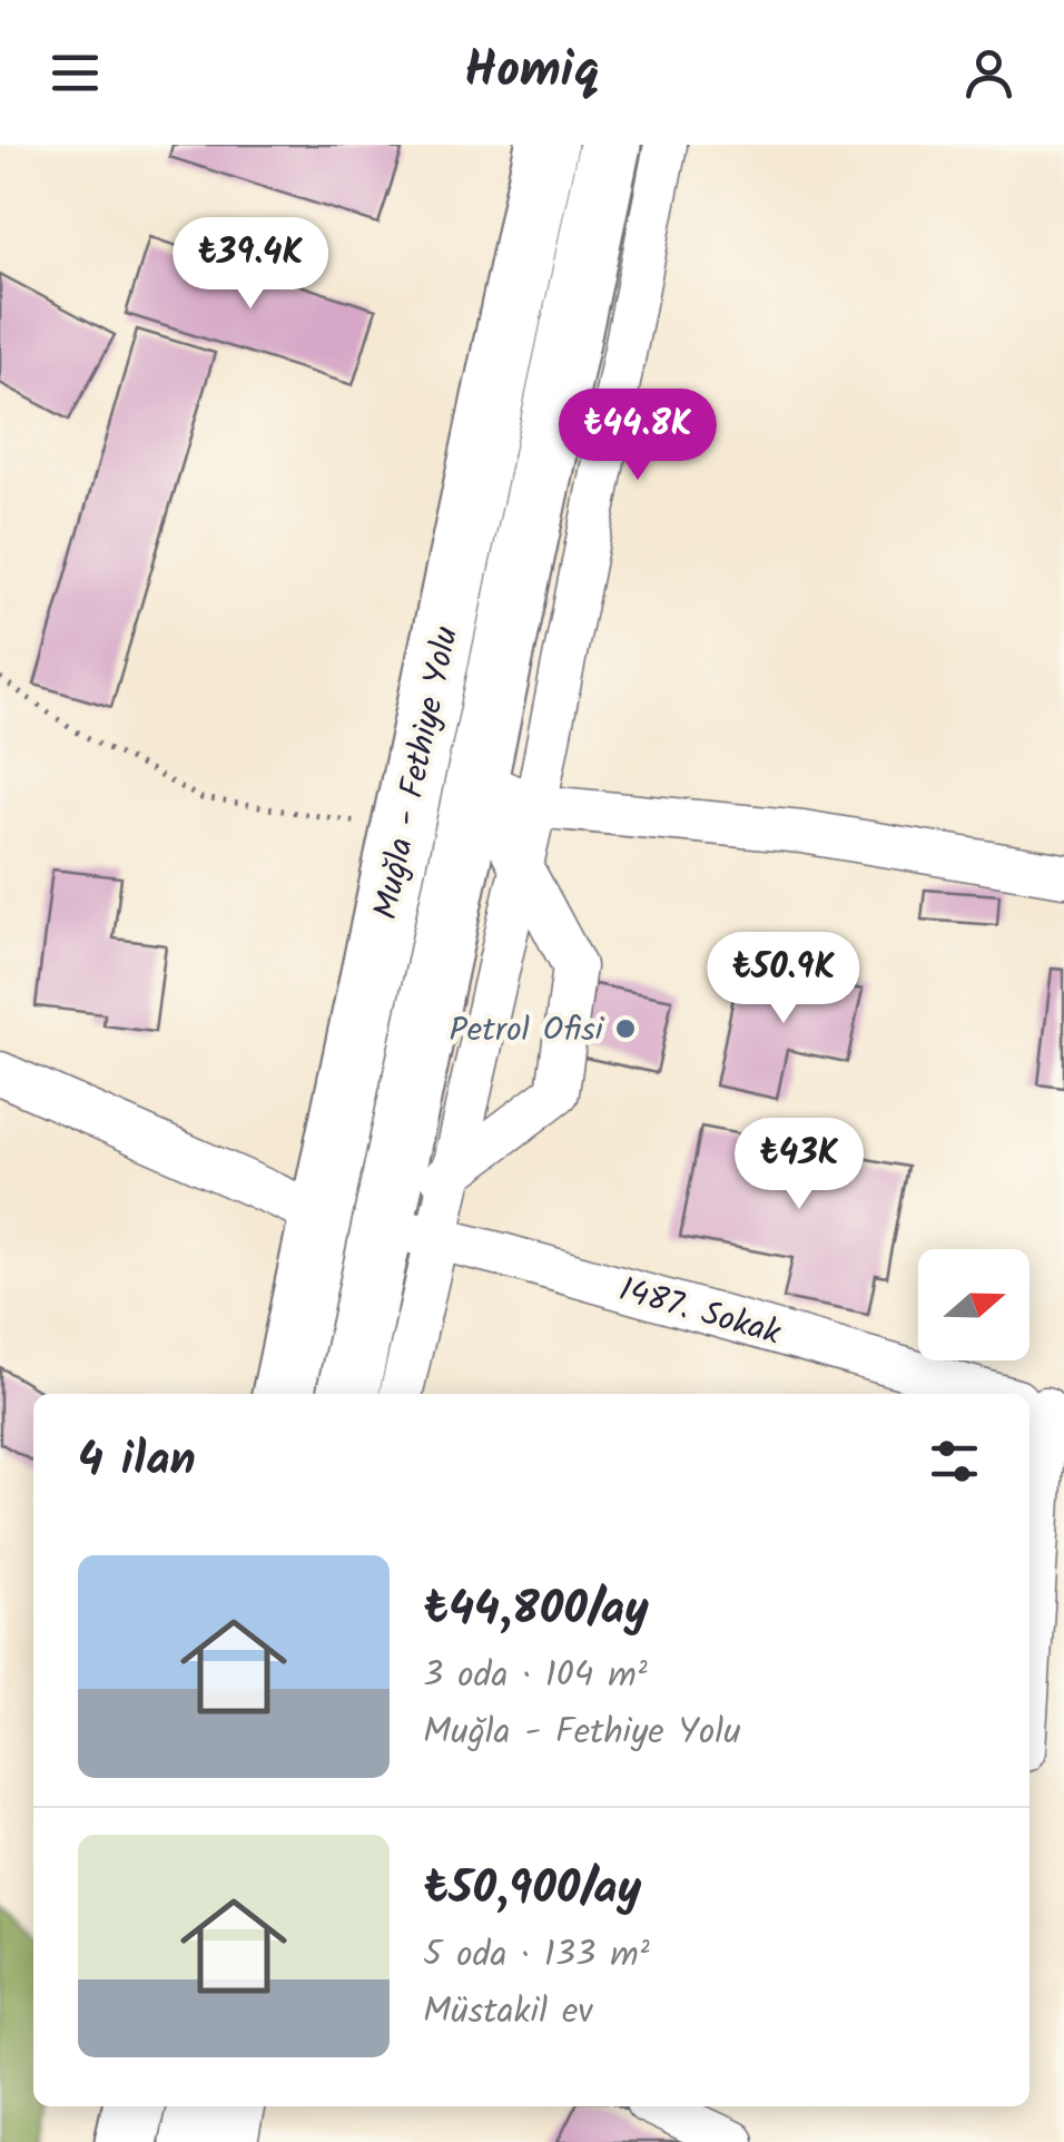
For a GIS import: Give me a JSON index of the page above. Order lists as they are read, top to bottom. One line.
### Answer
{"streets":{"highway":["Muğla - Fethiye Yolu"],"street":["1487. Sokak"]},"crossings":[["Muğla - Fethiye Yolu","1487. Sokak"]],"places":["Petrol Ofisi"],"north":"right","page":{"header":"Homiq","price":["₺39.4K","₺44.8K","₺50.9K","₺43K"],"heading":"4 ilan","list":[{"name":"₺44,800/ay","note":"3 oda · 104 m² · Muğla - Fethiye Yolu"},{"name":"₺50,900/ay","note":"5 oda · 133 m² · Müstakil ev"}]}}
